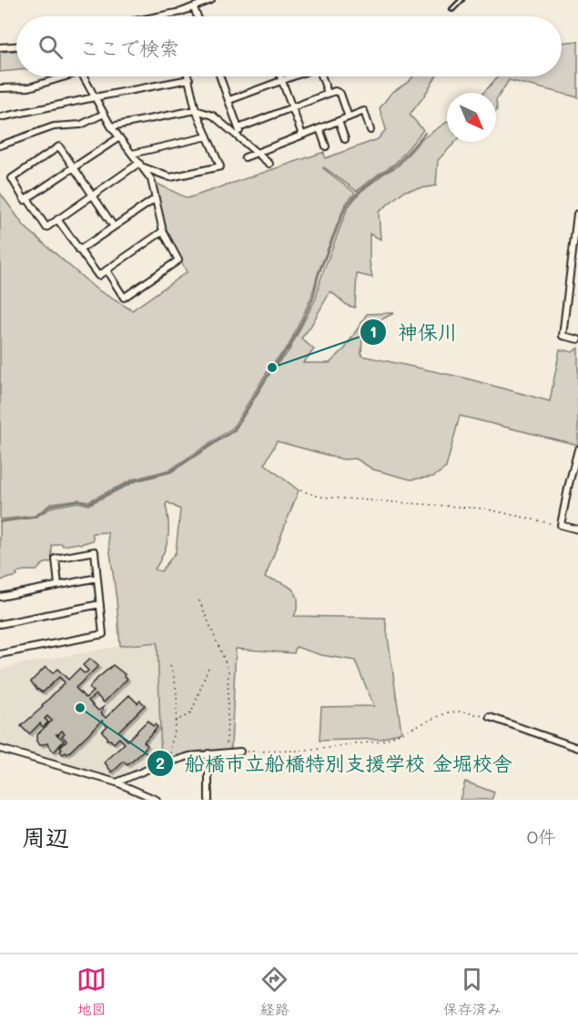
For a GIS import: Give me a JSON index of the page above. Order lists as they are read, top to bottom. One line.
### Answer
{"places":["神保川","船橋市立船橋特別支援学校 金堀校舎"],"north":"bottom right","page":{"search":"ここで検索","heading":["周辺","0件"],"nav":["地図","経路","保存済み"]}}
